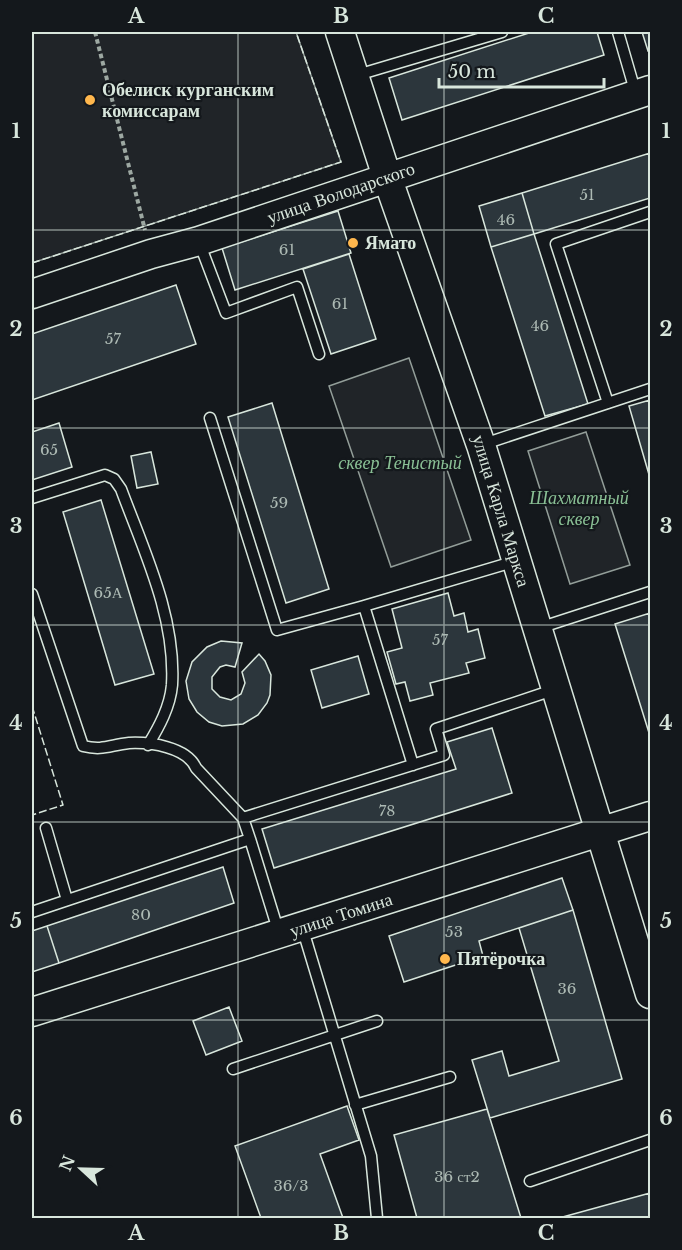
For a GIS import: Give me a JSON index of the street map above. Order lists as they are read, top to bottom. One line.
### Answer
{"streets":{"street":["улица Володарского","улица Карла Маркса","улица Томина"]},"crossings":[["улица Володарского","улица Карла Маркса"],["улица Карла Маркса","улица Томина"]],"parks":["сквер Тенистый","Шахматный сквер"],"places":["Обелиск курганским комиссарам","Ямато","Пятёрочка"],"house_numbers":["51","46","61","61","46","57","65","59","65А","57","78","80","53","36","36 ст2","36/3"],"scale_bar":"50 m","north":"left","grid":{"columns":["A","B","C"],"rows":["1","2","3","4","5","6"]}}
